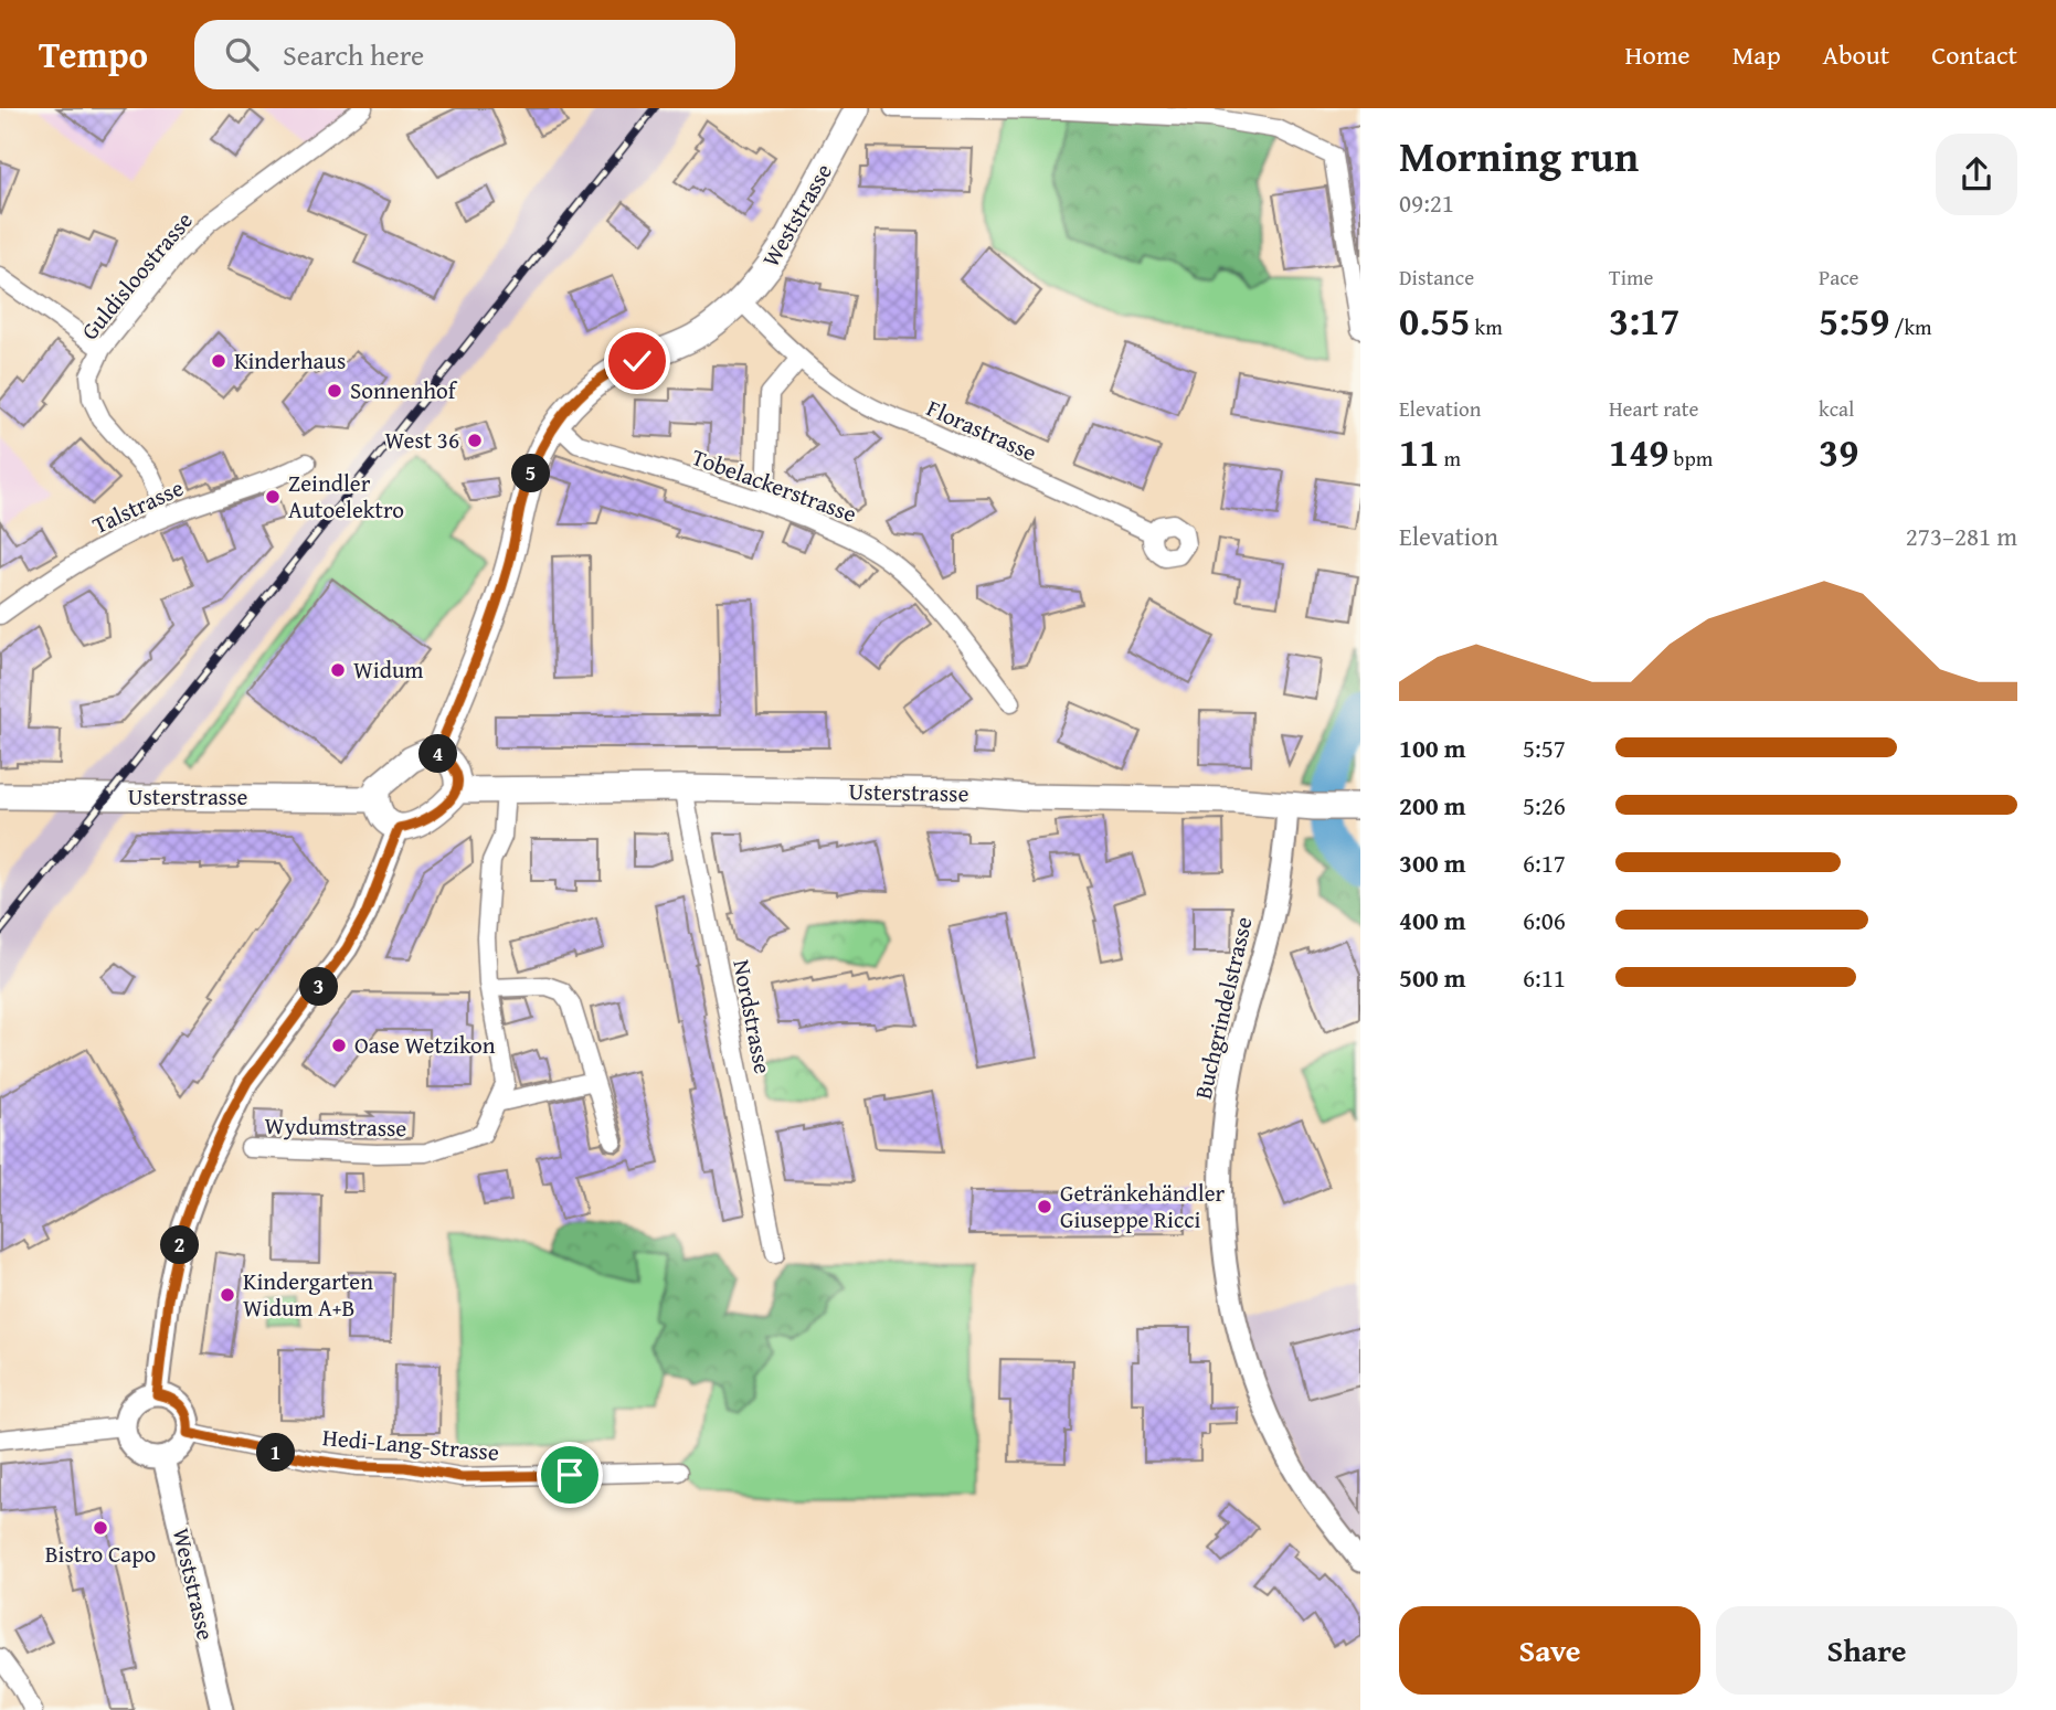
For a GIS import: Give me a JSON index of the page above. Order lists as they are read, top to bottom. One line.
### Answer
{"streets":{"main road":["Weststrasse","Usterstrasse"],"street":["Guldisloostrasse","Florastrasse","Tobelackerstrasse","Talstrasse","Buchgrindelstrasse","Nordstrasse","Wydumstrasse","Hedi-Lang-Strasse"]},"crossings":[["Weststrasse","Florastrasse"],["Weststrasse","Tobelackerstrasse"],["Weststrasse","Usterstrasse"],["Weststrasse","Hedi-Lang-Strasse"],["Guldisloostrasse","Talstrasse"],["Usterstrasse","Buchgrindelstrasse"],["Usterstrasse","Nordstrasse"],["Usterstrasse","Wydumstrasse"]],"places":["Kinderhaus","Sonnenhof","West 36","Zeindler Autoelektro","Widum","Oase Wetzikon","Getränkehändler Giuseppe Ricci","Kindergarten Widum A+B","Bistro Capo"],"page":{"header":"Tempo","search":"Search here","nav":["Home","Map","About","Contact"],"heading":["Morning run","09:21"],"stats":[["Distance","0.55 km"],["Time","3:17"],["Pace","5:59 /km"],["Elevation","11 m"],["Heart rate","149 bpm"],["kcal","39"]],"pins":["5","4","3","2","1"],"chart":["Elevation","273–281 m"],"list":[{"name":"100 m","note":"5:57"},{"name":"200 m","note":"5:26"},{"name":"300 m","note":"6:17"},{"name":"400 m","note":"6:06"},{"name":"500 m","note":"6:11"}],"buttons":["Save","Share"]}}
